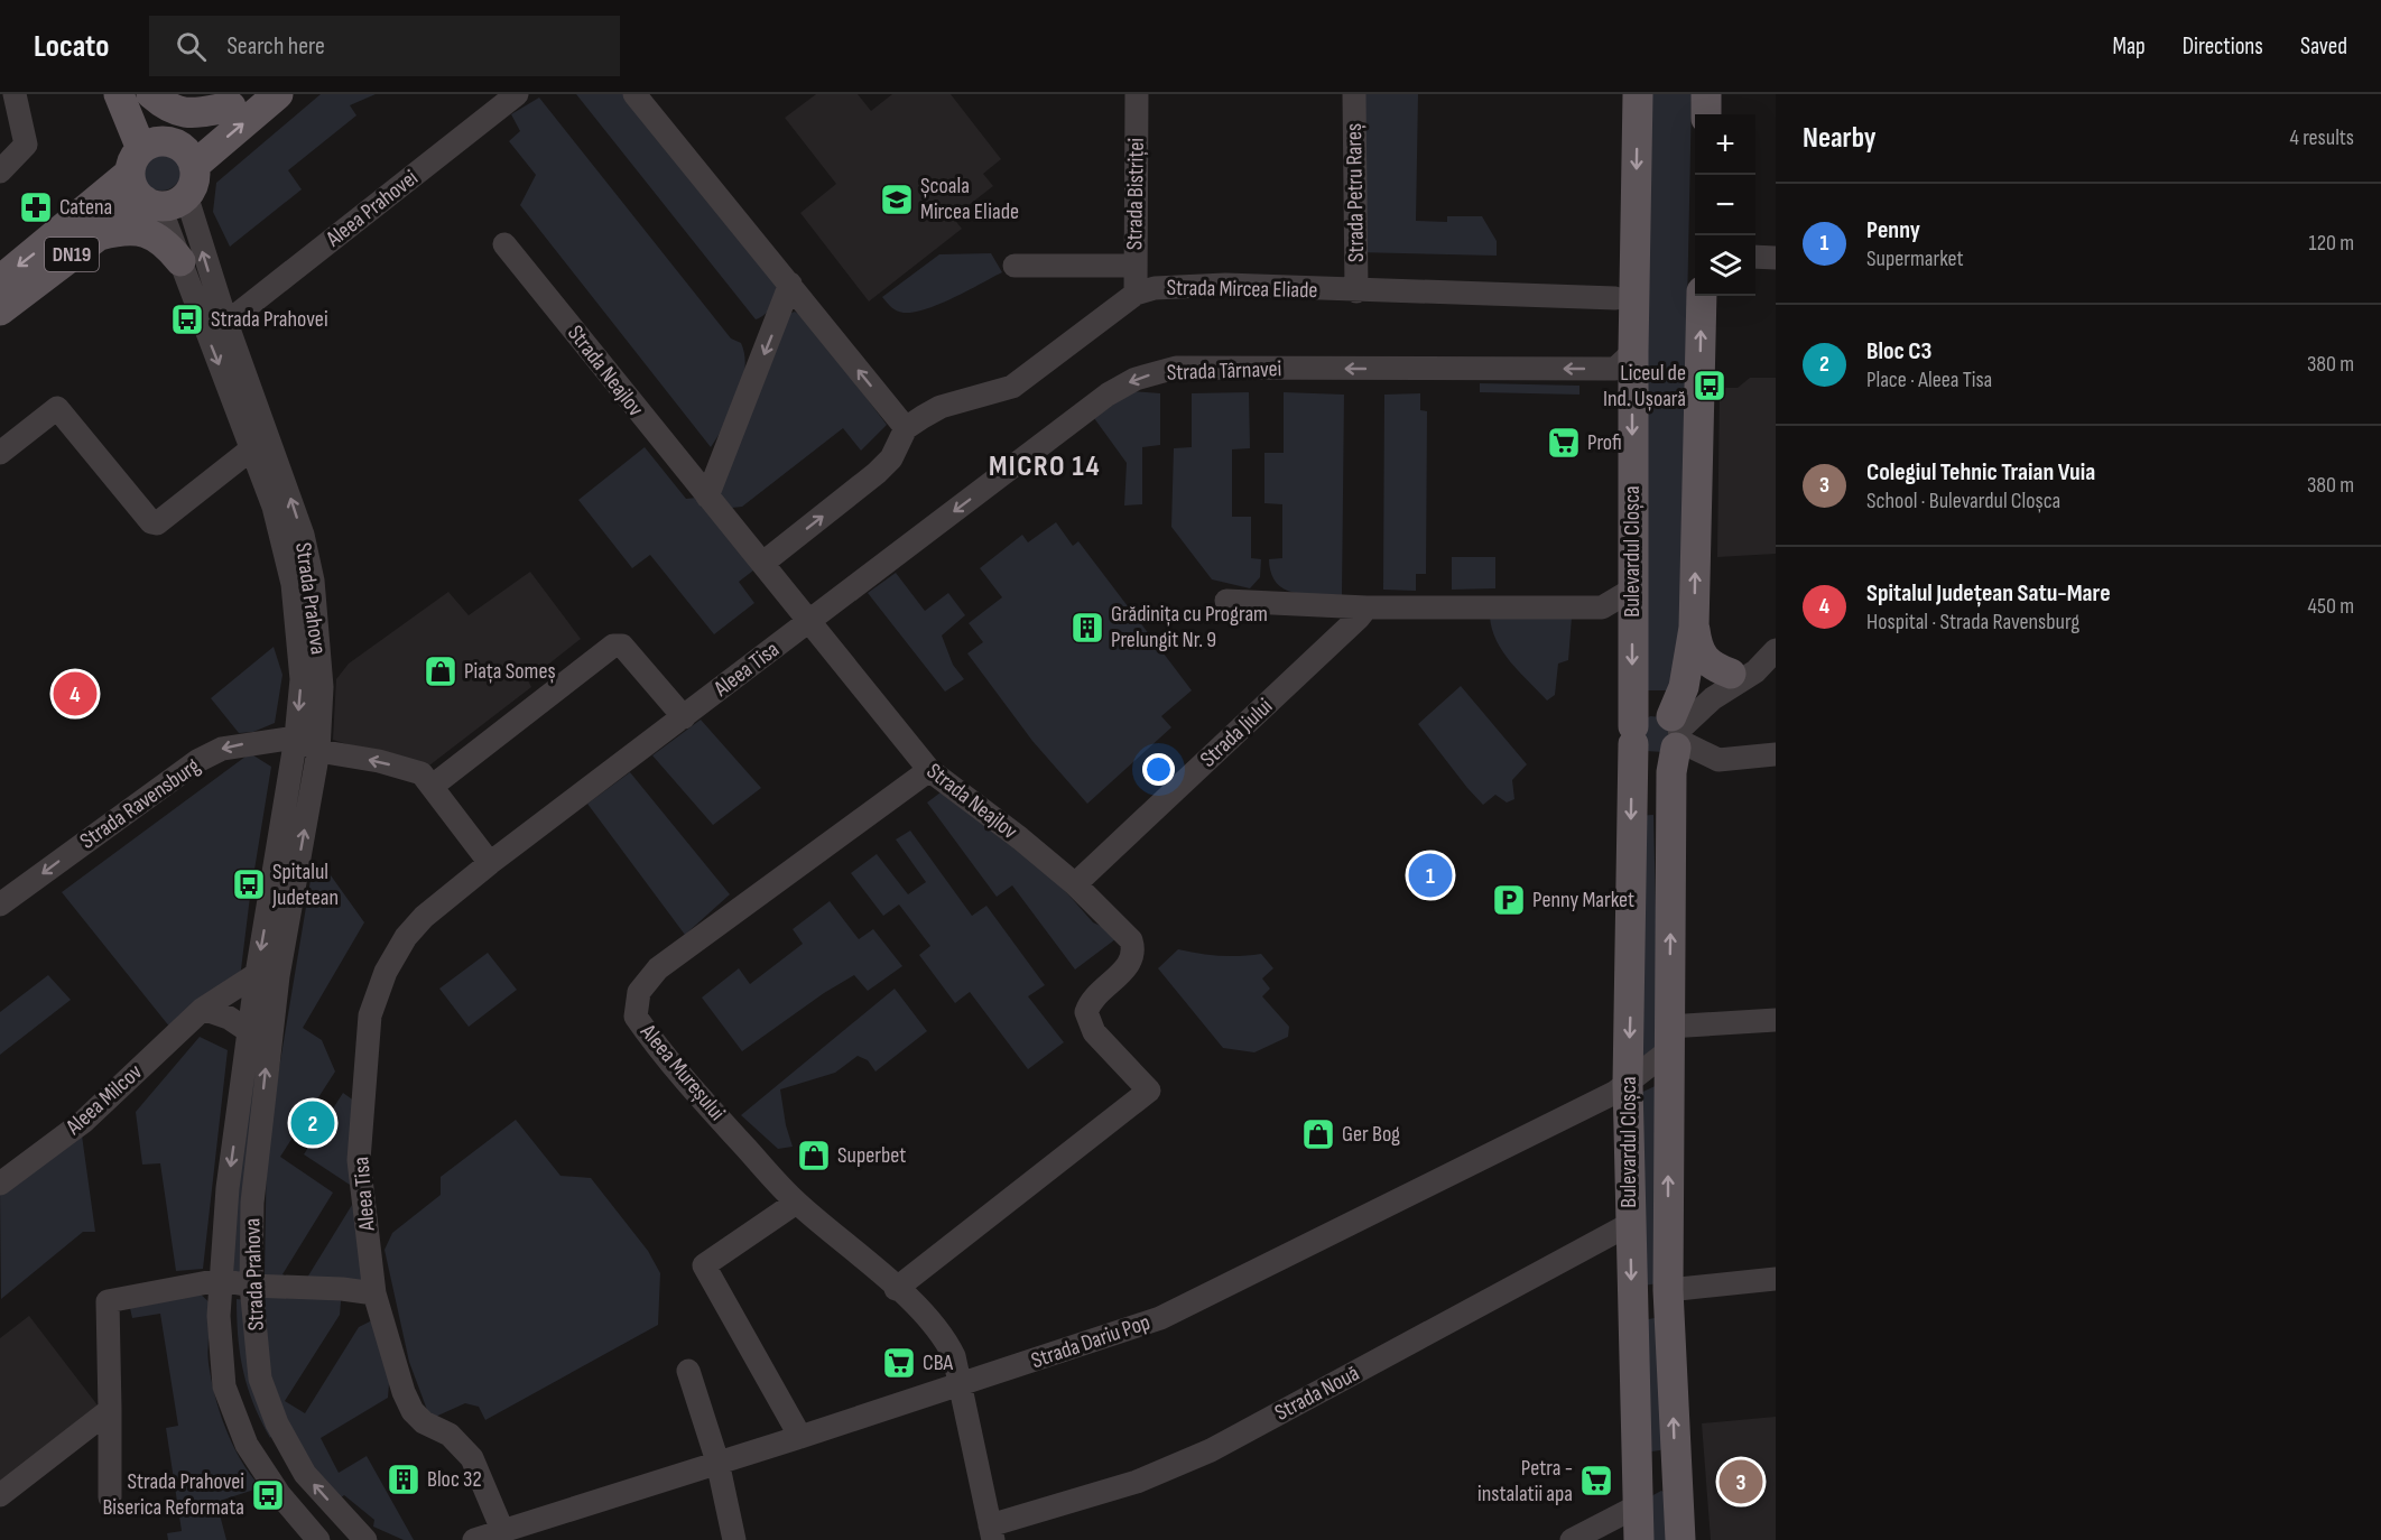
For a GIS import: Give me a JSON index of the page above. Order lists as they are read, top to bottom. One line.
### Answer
{"streets":{"main road":["DN19","Bulevardul Cloșca"],"street":["Strada Petru Rareș","Strada Bistriței","Aleea Prahovei","Strada Mircea Eliade","Strada Neajlov","Strada Târnavei","Strada Prahova","Aleea Tisa","Strada Jiului","Strada Ravensburg","Aleea Mureșului","Aleea Milcov","Strada Dariu Pop","Strada Nouă"]},"crossings":[["Strada Petru Rareș","Strada Mircea Eliade"],["Strada Bistriței","Strada Mircea Eliade"],["Aleea Prahovei","Strada Prahova"],["DN19","Strada Prahova"],["Strada Neajlov","Strada Târnavei"],["Strada Neajlov","Aleea Tisa"],["Strada Neajlov","Strada Jiului"],["Strada Neajlov","Aleea Mureșului"],["Strada Târnavei","Bulevardul Cloșca"],["Strada Târnavei","Aleea Tisa"],["Bulevardul Cloșca","Strada Dariu Pop"],["Bulevardul Cloșca","Strada Nouă"],["Strada Prahova","Strada Ravensburg"],["Strada Prahova","Aleea Milcov"],["Aleea Tisa","Strada Dariu Pop"],["Aleea Mureșului","Strada Dariu Pop"],["Aleea Mureșului","Strada Nouă"]],"one_way":["Strada Târnavei","Strada Ravensburg"],"districts":["MICRO 14"],"places":{"school or university":["Școala Mircea Eliade"],"pharmacy":["Catena"],"bus stop":["Strada Prahovei","Liceul de Ind. Ușoară","Spitalul Judetean","Strada Prahovei Biserica Reformata"],"supermarket":["Profi","CBA","Petra - instalatii apa"],"building":["Grădinița cu Program Prelungit Nr. 9","Bloc 32"],"shop":["Piața Someș","Ger Bog","Superbet"],"parking":["Penny Market"]},"page":{"header":"Locato","search":"Search here","nav":["Map","Directions","Saved"],"heading":["Nearby","4 results"],"map_buttons":["+","−"],"list":[{"mark":"1","name":"Penny","note":"Supermarket","value":"120 m"},{"mark":"2","name":"Bloc C3","note":"Place · Aleea Tisa","value":"380 m"},{"mark":"3","name":"Colegiul Tehnic Traian Vuia","note":"School · Bulevardul Cloșca","value":"380 m"},{"mark":"4","name":"Spitalul Județean Satu-Mare","note":"Hospital · Strada Ravensburg","value":"450 m"}],"pins":["4","1","2","3"]}}
